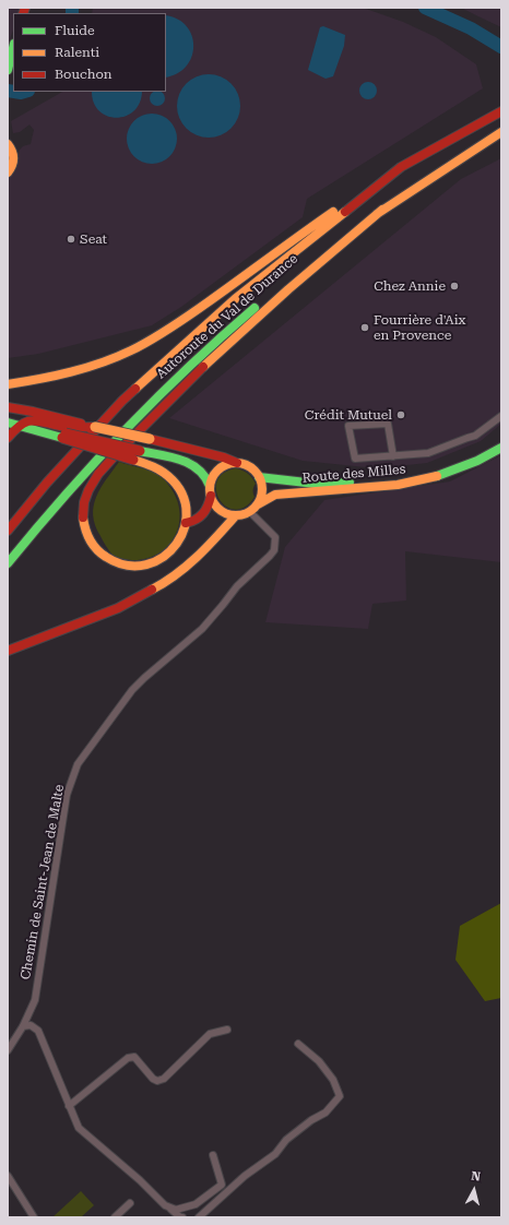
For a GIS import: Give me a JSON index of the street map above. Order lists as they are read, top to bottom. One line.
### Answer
{"streets":{"main road":["Autoroute du Val de Durance","Route des Milles"],"street":["Chemin de Saint-Jean de Malte"]},"crossings":[["Route des Milles","Chemin de Saint-Jean de Malte"]],"places":["Seat","Chez Annie","Fourrière d'Aix en Provence","Crédit Mutuel"],"legend":["Fluide","Ralenti","Bouchon"],"north":"top"}
